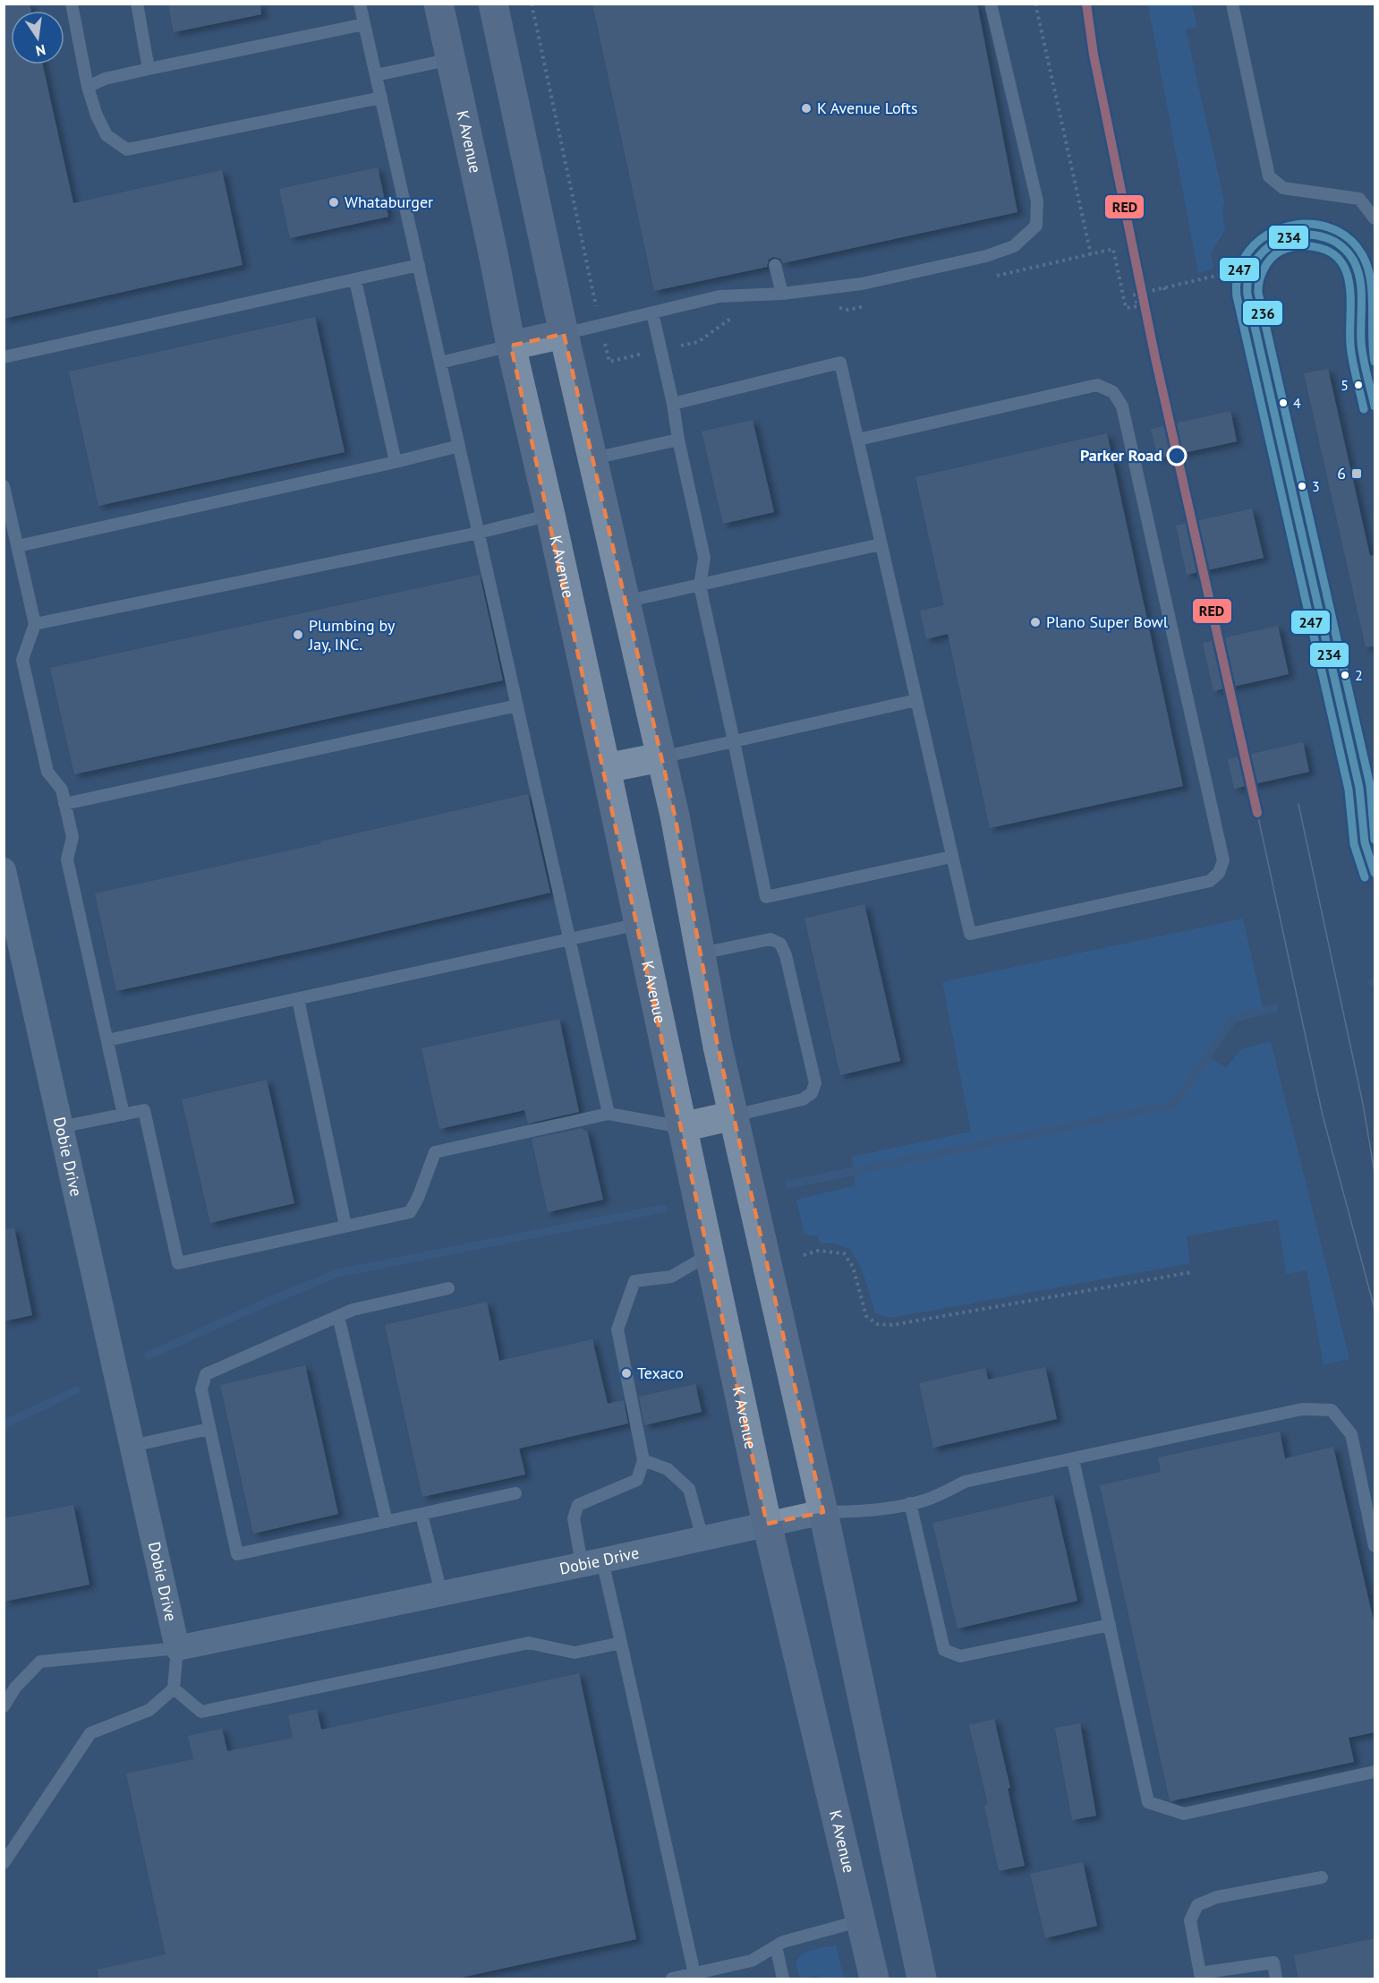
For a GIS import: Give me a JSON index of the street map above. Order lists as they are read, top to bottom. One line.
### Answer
{"streets":{"main road":["K Avenue"],"street":["Dobie Drive"]},"crossings":[["K Avenue","Dobie Drive"]],"places":{"other":["K Avenue Lofts","Whataburger","5","4","Parker Road","3","Plano Super Bowl","Plumbing by Jay, INC.","2","Texaco"],"transit":["6"]},"lines":["transit line RED","transit line 247","transit line 234","transit line 236"],"north":"bottom"}
